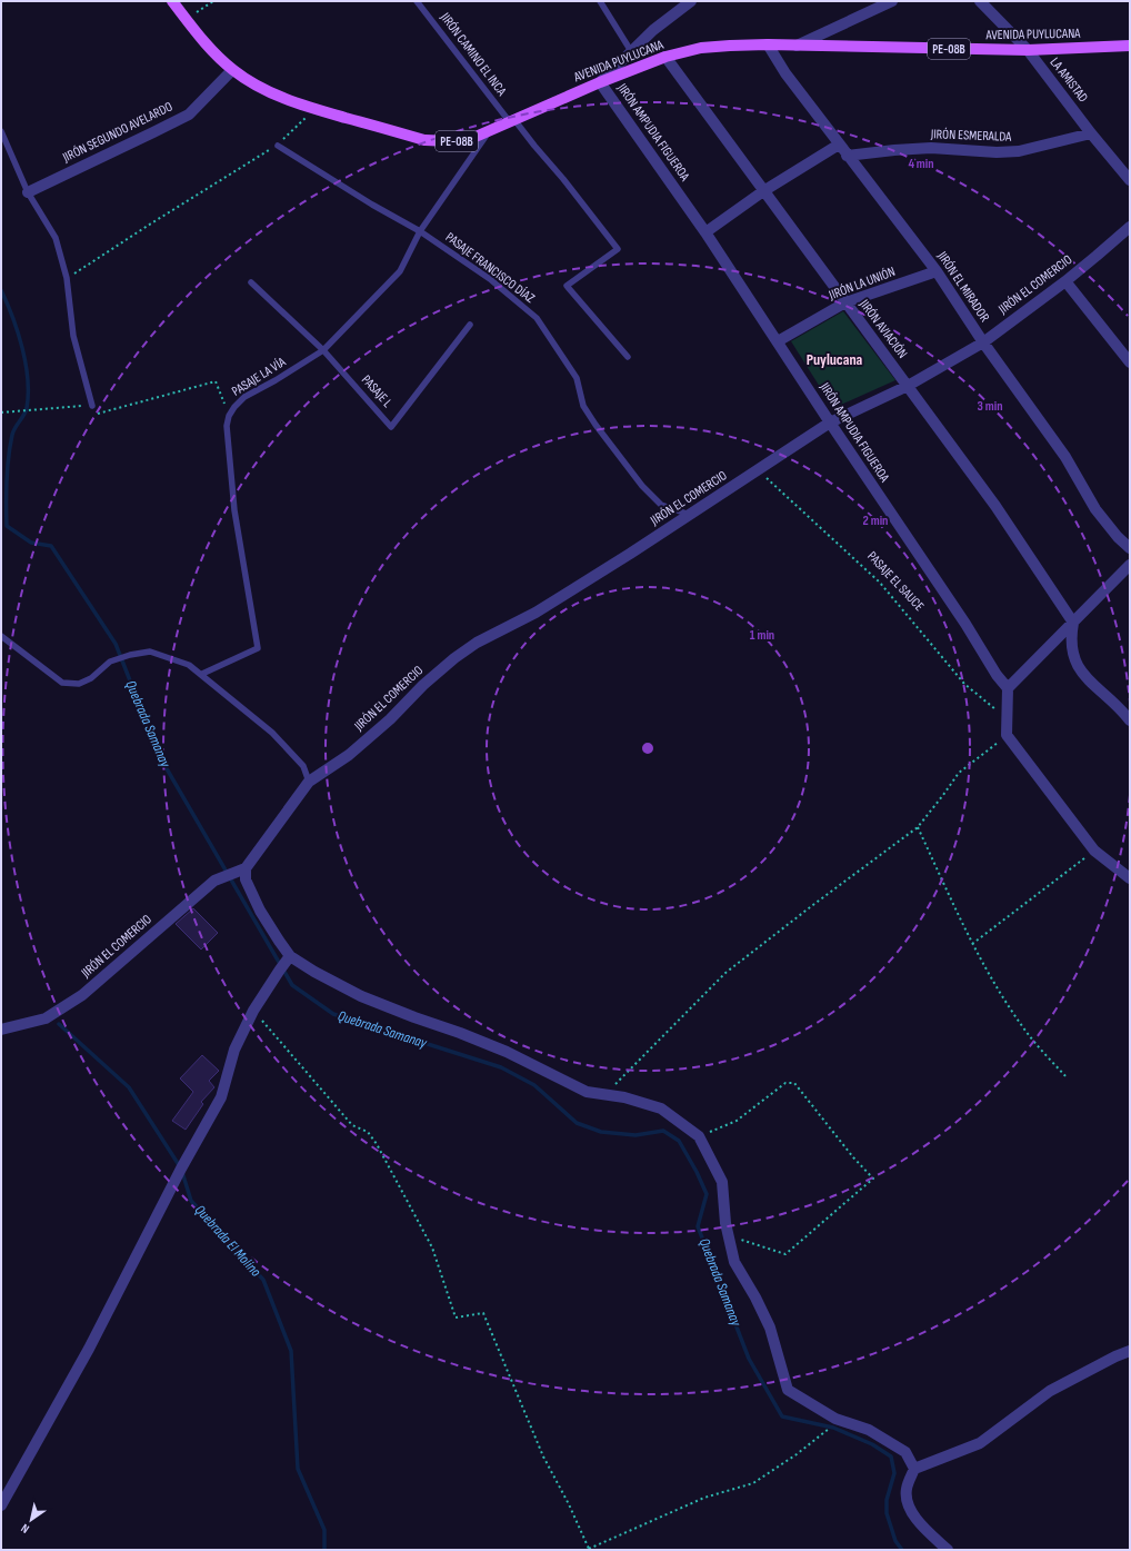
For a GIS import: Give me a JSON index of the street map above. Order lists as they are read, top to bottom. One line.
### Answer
{"streets":{"main road":["AVENIDA PUYLUCANA","PE-08B"],"street":["LA AMISTAD","JIRÓN SEGUNDO AVELARDO","JIRÓN AMPUDIA FIGUEROA","JIRÓN ESMERALDA","JIRÓN LA UNIÓN","JIRÓN EL COMERCIO","JIRÓN EL MIRADOR","JIRÓN AVIACIÓN"],"lane":["JIRÓN CAMINO EL INCA","PASAJE FRANCISCO DÍAZ","PASAJE LA VÍA","PASAJE L"],"path":["PASAJE EL SAUCE"]},"crossings":[["AVENIDA PUYLUCANA","JIRÓN CAMINO EL INCA"],["AVENIDA PUYLUCANA","LA AMISTAD"],["AVENIDA PUYLUCANA","JIRÓN SEGUNDO AVELARDO"],["AVENIDA PUYLUCANA","JIRÓN AMPUDIA FIGUEROA"],["AVENIDA PUYLUCANA","JIRÓN EL MIRADOR"],["AVENIDA PUYLUCANA","JIRÓN AVIACIÓN"],["AVENIDA PUYLUCANA","PASAJE LA VÍA"],["LA AMISTAD","JIRÓN ESMERALDA"],["JIRÓN AMPUDIA FIGUEROA","JIRÓN LA UNIÓN"],["JIRÓN AMPUDIA FIGUEROA","JIRÓN EL COMERCIO"],["JIRÓN ESMERALDA","JIRÓN EL MIRADOR"],["PASAJE FRANCISCO DÍAZ","JIRÓN EL COMERCIO"],["PASAJE FRANCISCO DÍAZ","PASAJE LA VÍA"],["JIRÓN LA UNIÓN","JIRÓN EL MIRADOR"],["JIRÓN LA UNIÓN","JIRÓN AVIACIÓN"],["JIRÓN EL COMERCIO","JIRÓN EL MIRADOR"],["JIRÓN EL COMERCIO","JIRÓN AVIACIÓN"],["JIRÓN EL COMERCIO","PASAJE EL SAUCE"],["PASAJE LA VÍA","PASAJE L"]],"districts":["Puylucana"],"water":["Quebrada Samanay","Quebrada El Molino"],"north":"bottom left","rings":["4 min","3 min","2 min","1 min"]}
